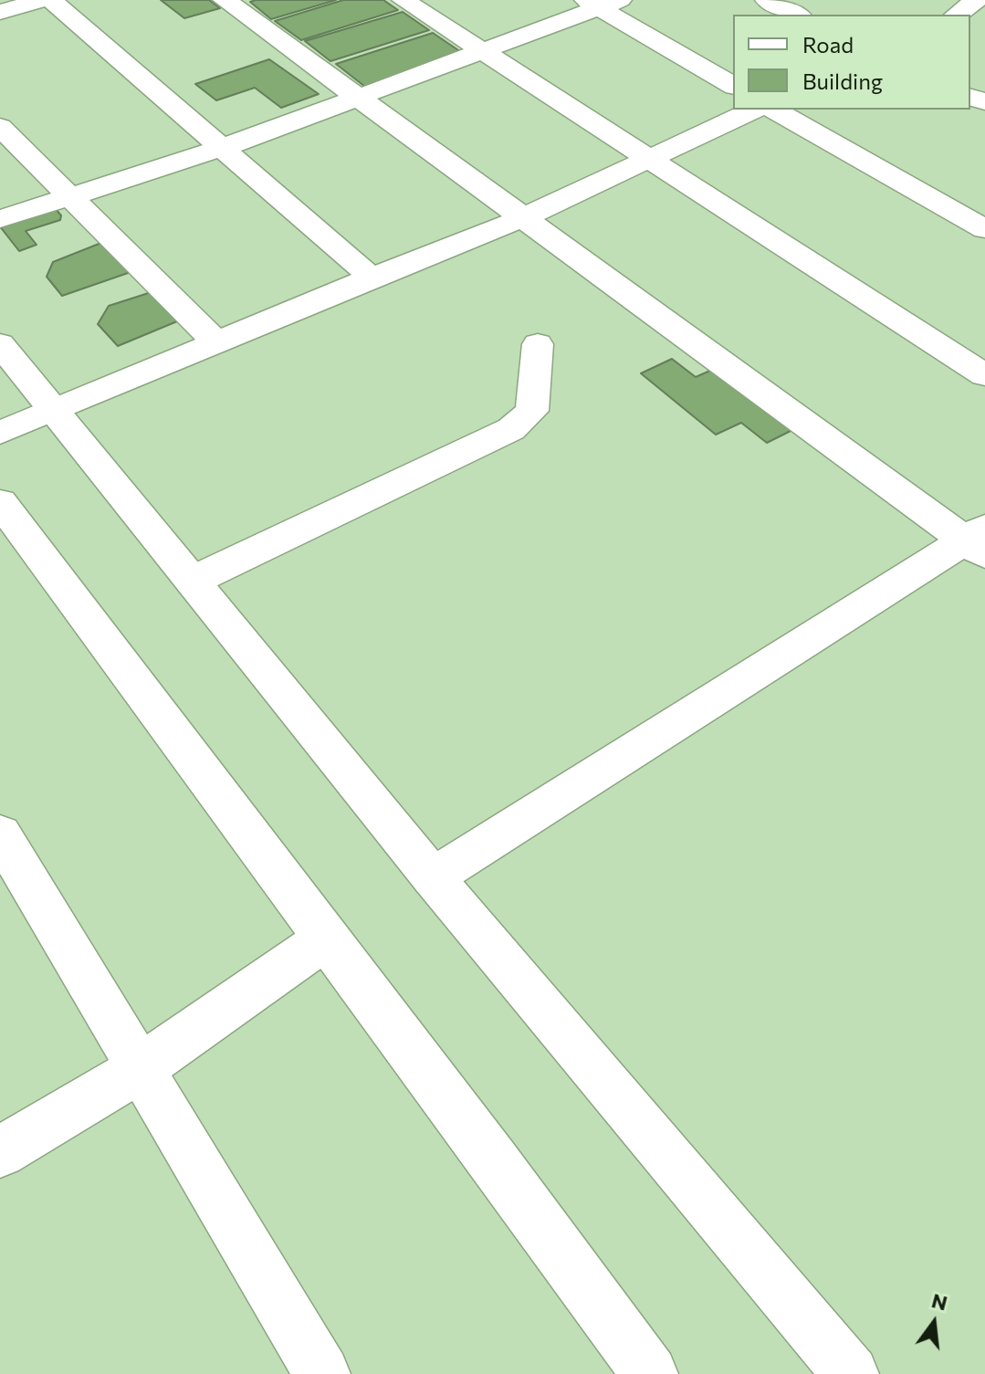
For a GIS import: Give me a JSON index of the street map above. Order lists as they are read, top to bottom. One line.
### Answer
{"legend":["Road","Building"],"north":"top"}
